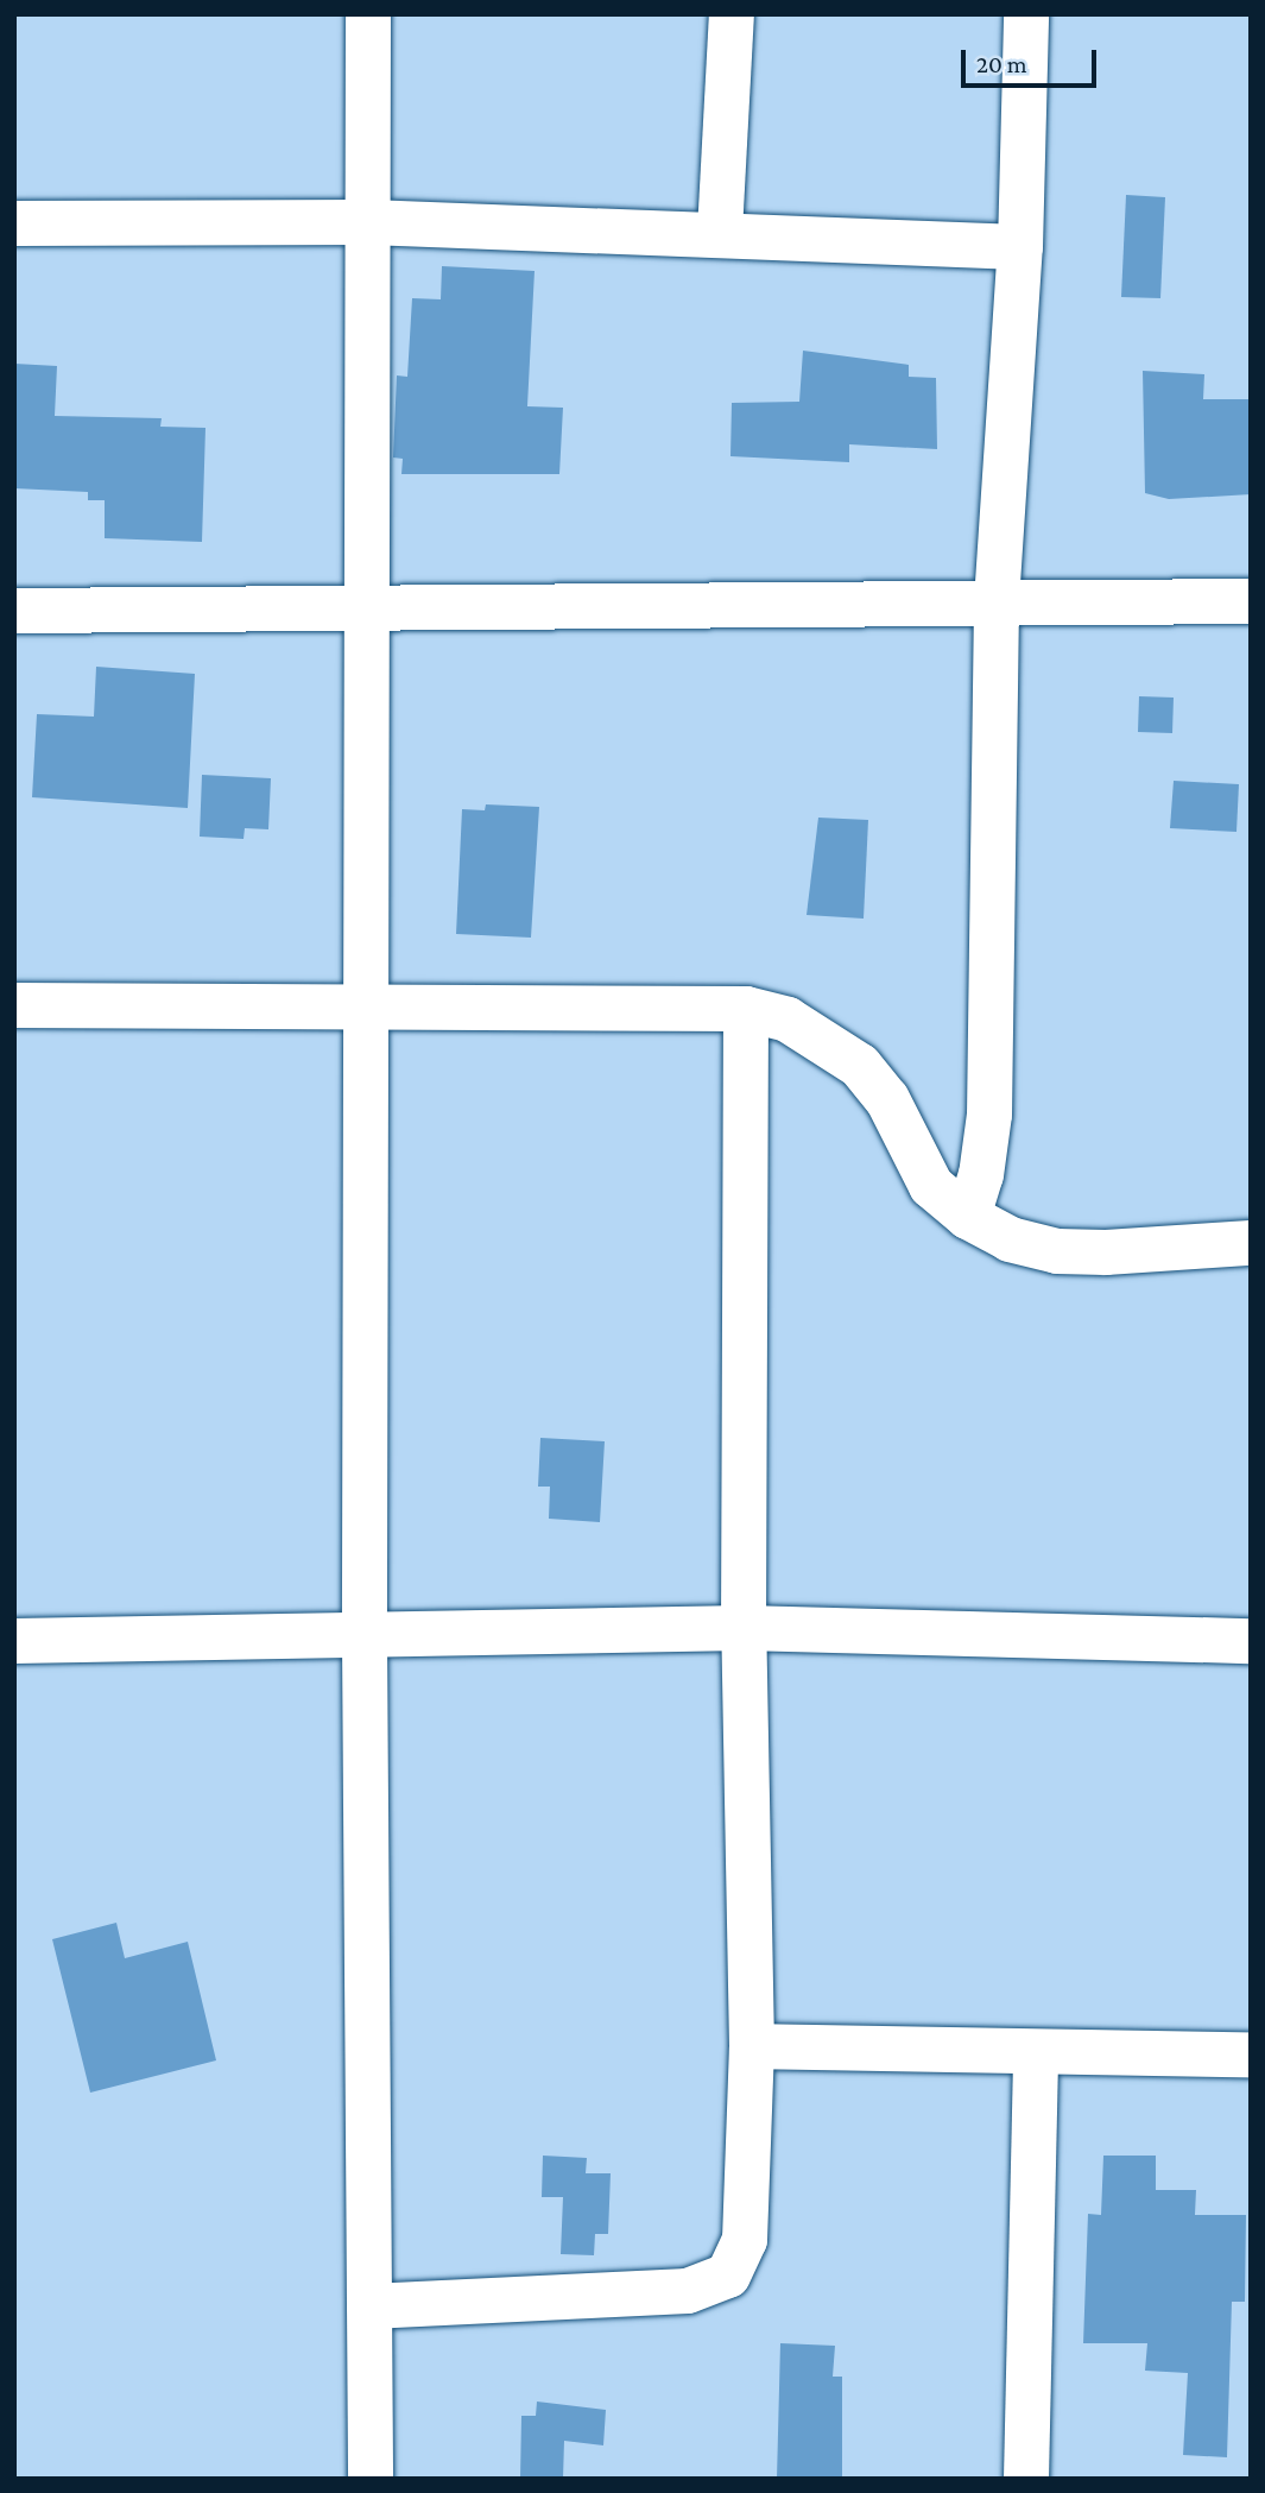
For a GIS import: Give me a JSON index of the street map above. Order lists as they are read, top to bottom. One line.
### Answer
{"scale_bar":"20 m"}
